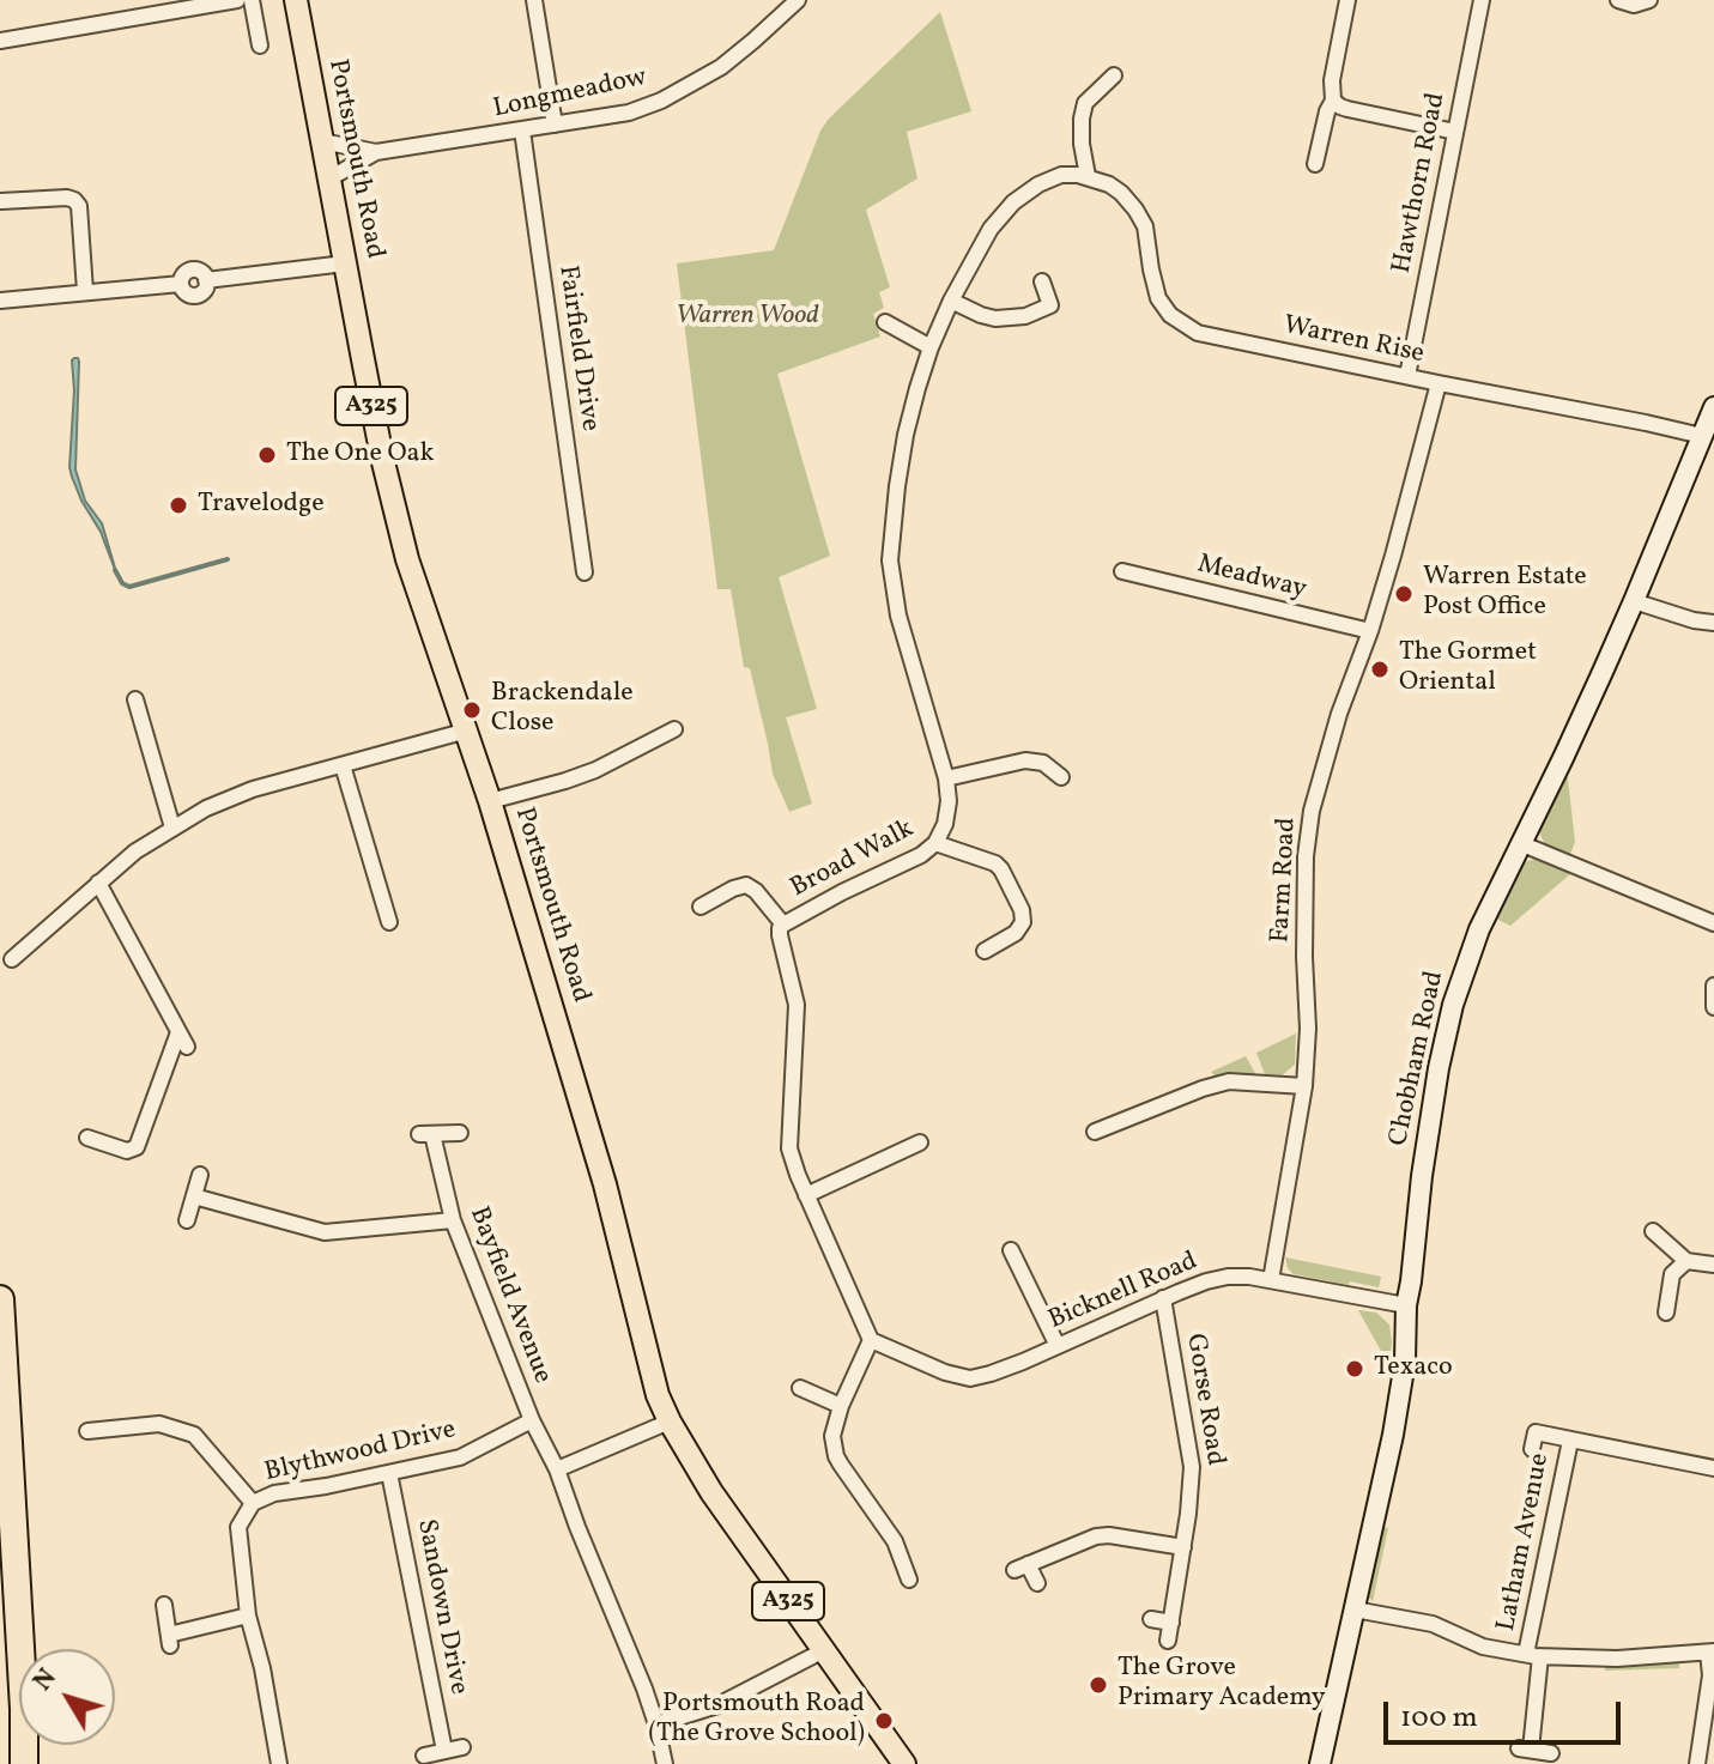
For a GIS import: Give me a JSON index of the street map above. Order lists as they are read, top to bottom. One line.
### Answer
{"streets":{"main road":["Portsmouth Road","A325","Chobham Road"],"street":["Longmeadow","Hawthorn Road","Warren Rise","Fairfield Drive","Meadway","Broad Walk","Farm Road","Bicknell Road","Bayfield Avenue","Gorse Road","Blythwood Drive","Latham Avenue","Sandown Drive"]},"crossings":[["Longmeadow","Fairfield Drive"],["Hawthorn Road","Warren Rise"],["Warren Rise","Farm Road"],["Warren Rise","Chobham Road"],["Meadway","Farm Road"],["Farm Road","Bicknell Road"],["Chobham Road","Bicknell Road"],["Bicknell Road","Gorse Road"],["Bayfield Avenue","Blythwood Drive"],["Blythwood Drive","Sandown Drive"]],"parks":["Warren Wood"],"places":["The One Oak","Travelodge","Warren Estate Post Office","The Gormet Oriental","Brackendale Close","Texaco","The Grove Primary Academy","Portsmouth Road (The Grove School)"],"scale_bar":"100 m","north":"top left"}
